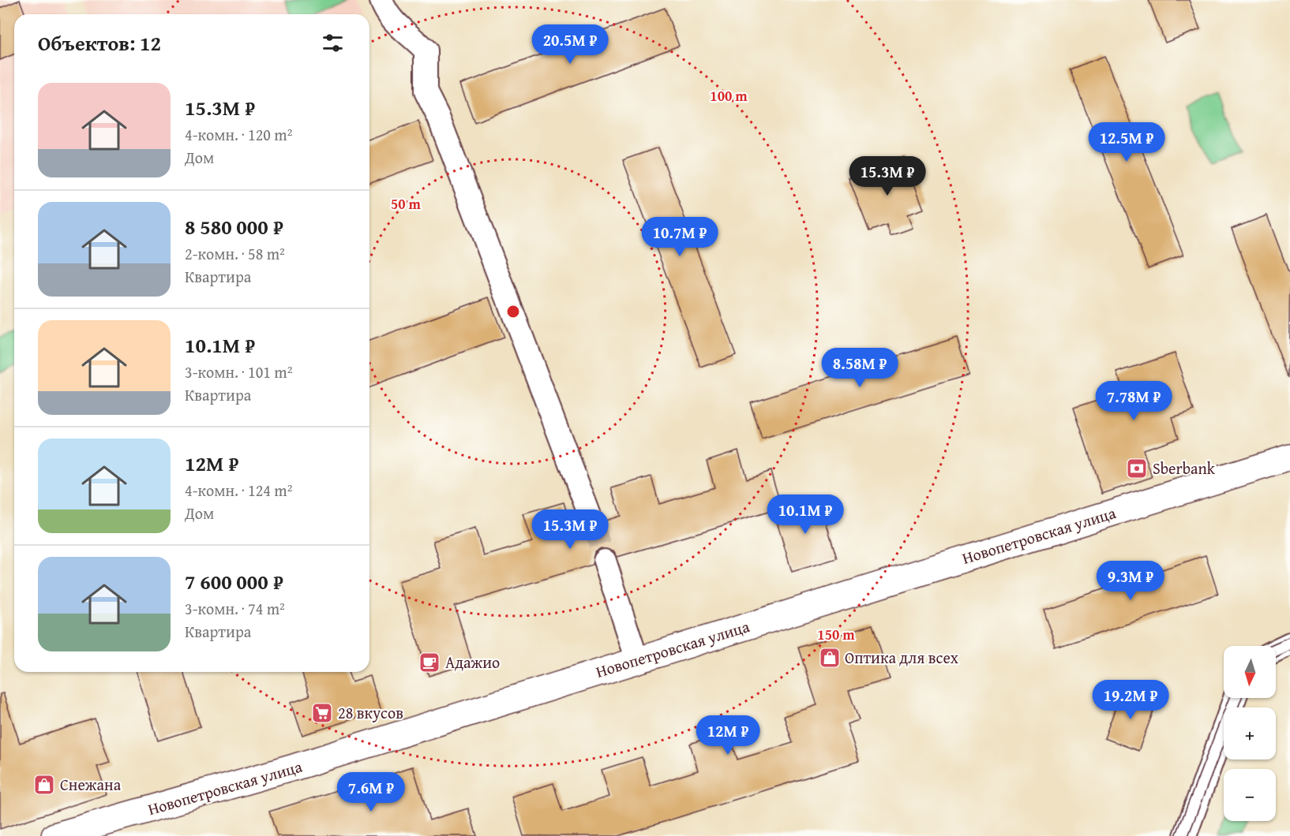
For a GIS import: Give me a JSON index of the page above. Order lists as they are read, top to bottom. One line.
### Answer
{"streets":{"street":["Новопетровская улица"]},"places":{"bank":["Sberbank"],"shop":["Оптика для всех","Снежана"],"cafe":["Адажио"],"supermarket":["28 вкусов"]},"north":"bottom","page":{"heading":"Объектов: 12","price":["20.5M ₽","12.5M ₽","15.3M ₽","10.7M ₽","8.58M ₽","7.78M ₽","10.1M ₽","15.3M ₽","9.3M ₽","19.2M ₽","12M ₽","7.6M ₽"],"list":[{"name":"15.3M ₽","note":"4-комн. · 120 m² · Дом"},{"name":"8 580 000 ₽","note":"2-комн. · 58 m² · Квартира"},{"name":"10.1M ₽","note":"3-комн. · 101 m² · Квартира"},{"name":"12M ₽","note":"4-комн. · 124 m² · Дом"},{"name":"7 600 000 ₽","note":"3-комн. · 74 m² · Квартира"}],"map_buttons":["+","−"]},"rings":["100 m","50 m","150 m"]}
